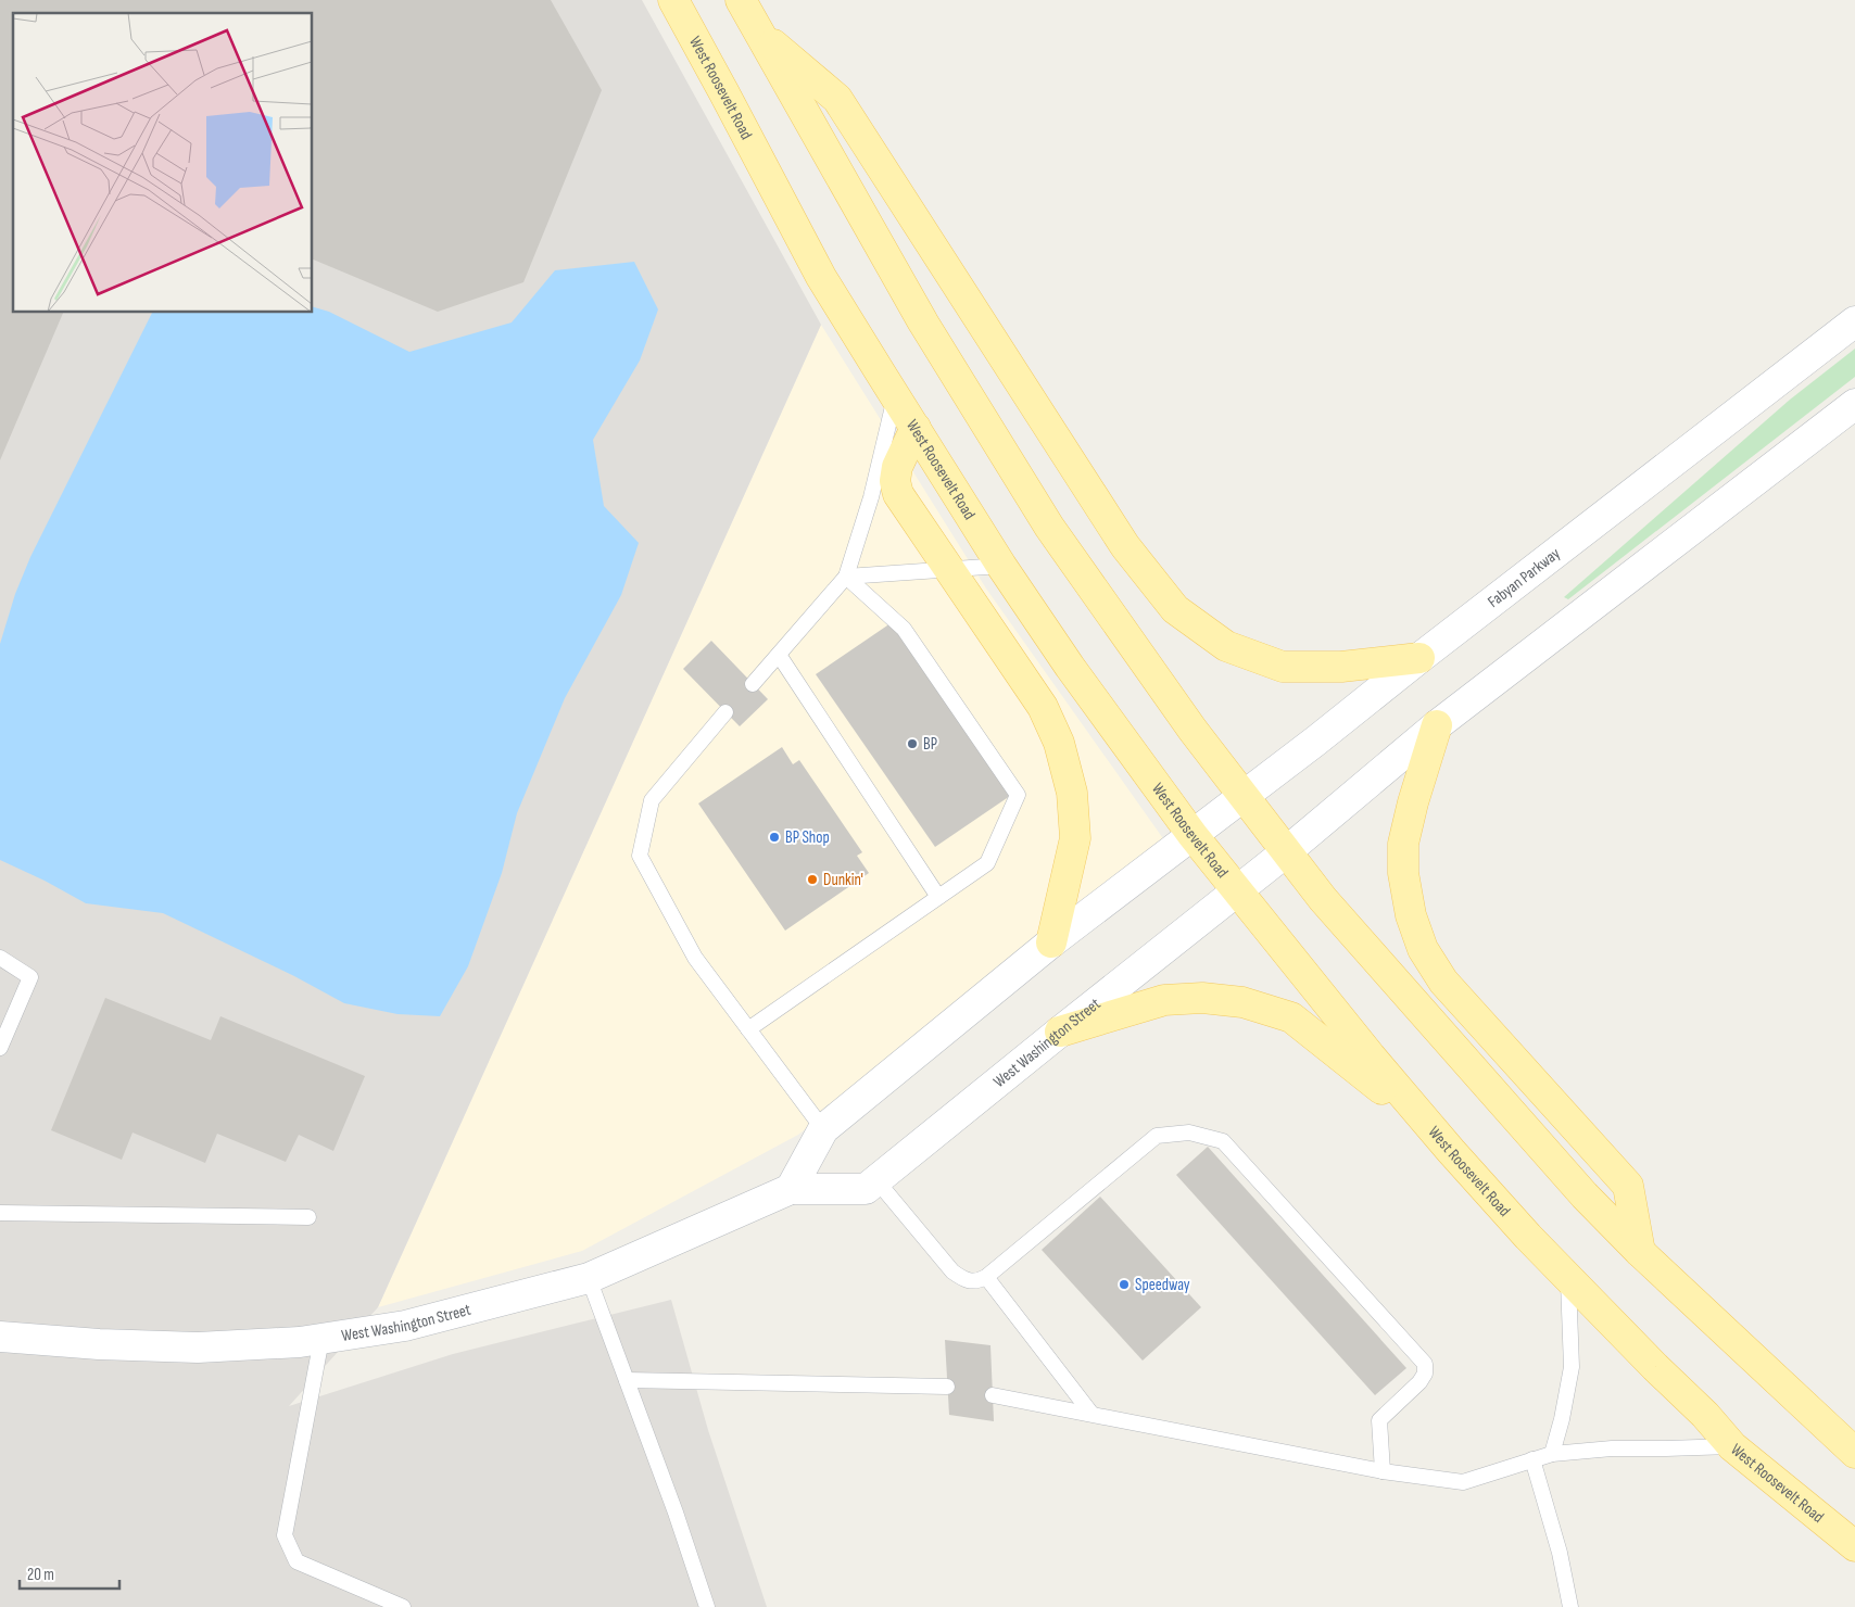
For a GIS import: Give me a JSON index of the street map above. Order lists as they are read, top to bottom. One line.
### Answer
{"streets":{"main road":["West Roosevelt Road","Fabyan Parkway","West Washington Street"]},"crossings":[["West Roosevelt Road","Fabyan Parkway"],["West Roosevelt Road","West Washington Street"]],"places":["BP","BP Shop","Dunkin'","Speedway"],"scale_bar":"20 m"}
